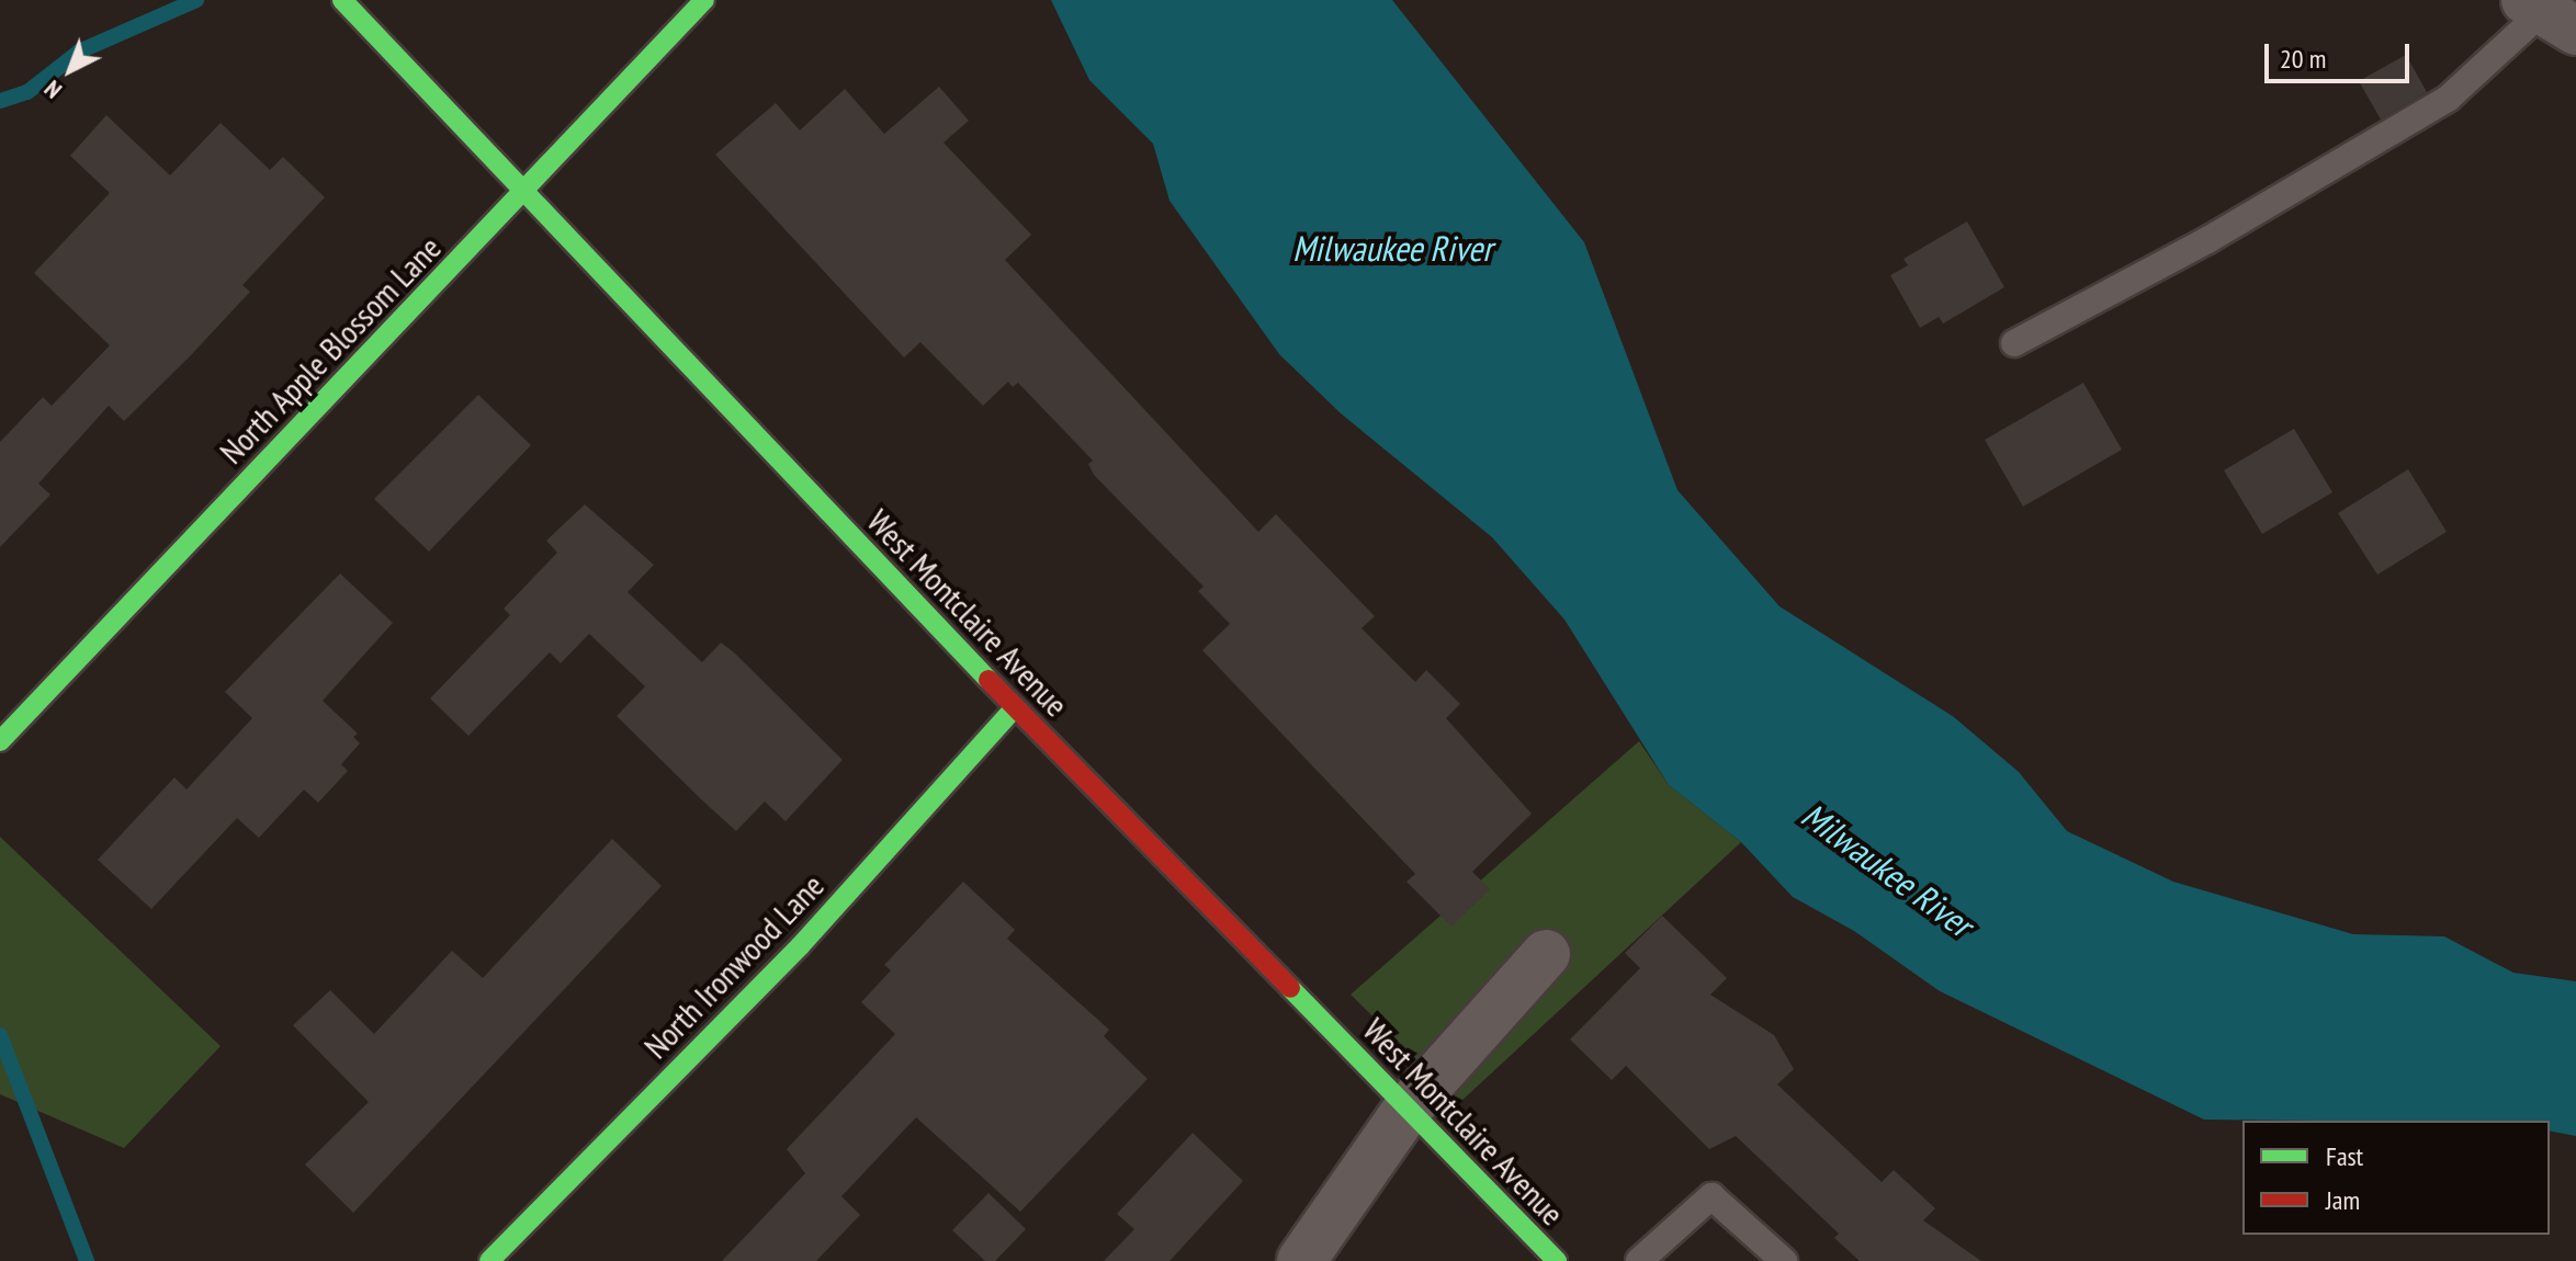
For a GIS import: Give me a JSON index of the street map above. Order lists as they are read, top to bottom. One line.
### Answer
{"streets":{"street":["North Apple Blossom Lane","West Montclaire Avenue","North Ironwood Lane"]},"crossings":[["North Apple Blossom Lane","West Montclaire Avenue"],["West Montclaire Avenue","North Ironwood Lane"]],"water":["Milwaukee River"],"legend":["Fast","Jam"],"scale_bar":"20 m","north":"bottom left"}
